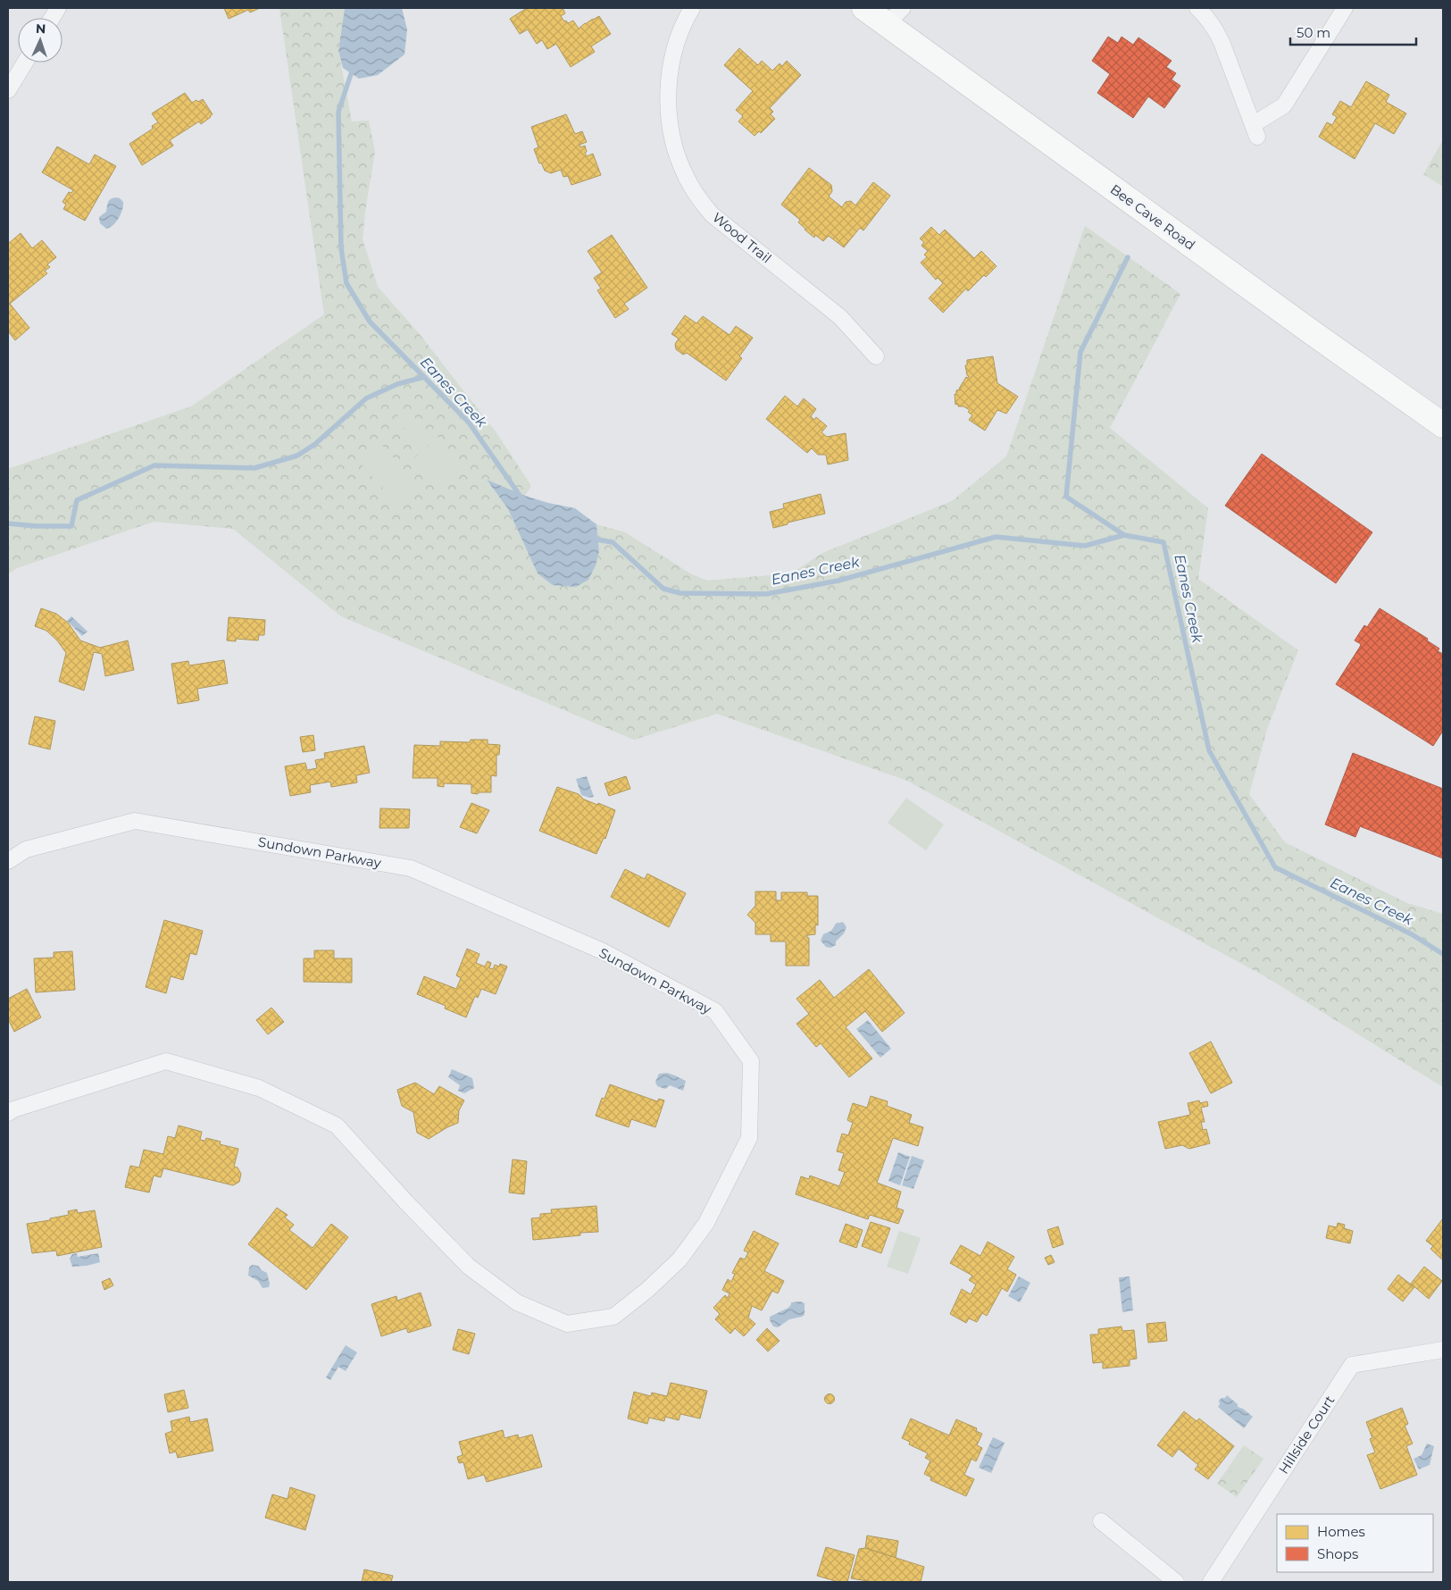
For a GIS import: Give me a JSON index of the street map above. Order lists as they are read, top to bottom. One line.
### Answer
{"streets":{"main road":["Bee Cave Road"],"street":["Wood Trail","Sundown Parkway","Hillside Court"]},"water":["Eanes Creek"],"legend":["Homes","Shops"],"scale_bar":"50 m","north":"top"}
